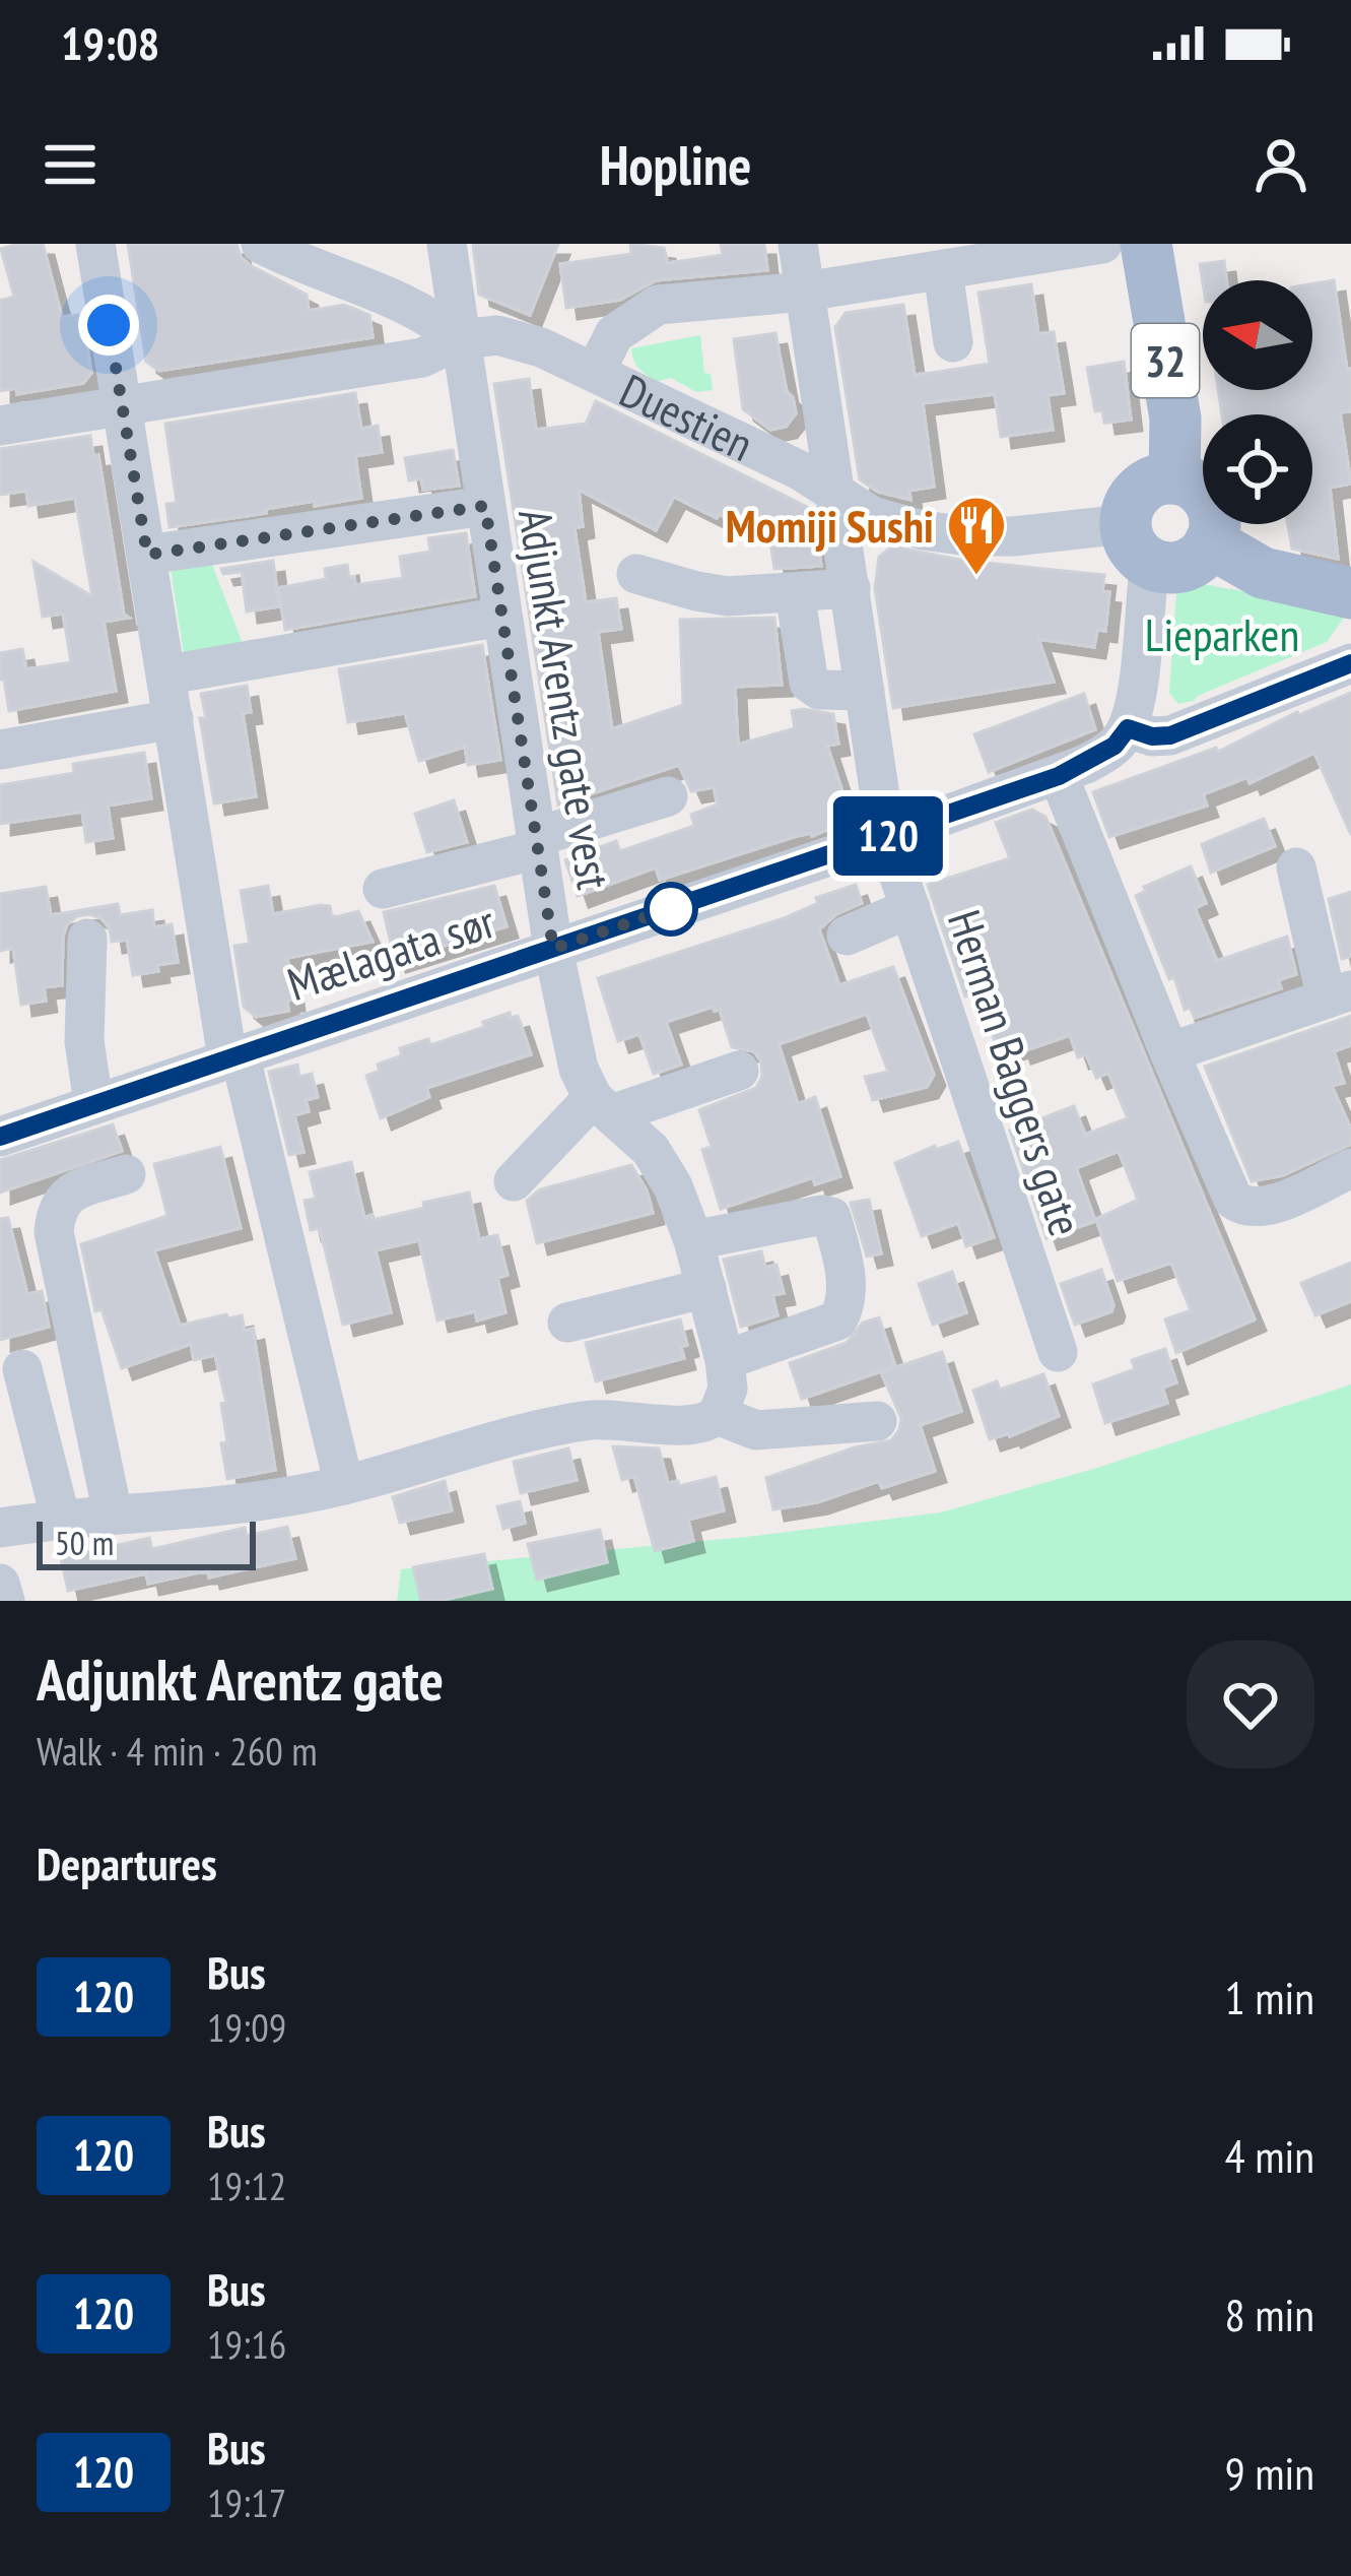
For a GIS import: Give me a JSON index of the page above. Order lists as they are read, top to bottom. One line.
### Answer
{"streets":{"main road":["32"],"street":["Duestien","Adjunkt Arentz gate vest","Mælagata sør","Herman Baggers gate"]},"crossings":[["32","Duestien"],["Duestien","Adjunkt Arentz gate vest"],["Duestien","Herman Baggers gate"],["Adjunkt Arentz gate vest","Mælagata sør"],["Mælagata sør","Herman Baggers gate"]],"parks":["Lieparken"],"places":{"restaurant":["Momiji Sushi"]},"lines":["bus line 120"],"scale_bar":"50 m","north":"left","page":{"status":"19:08","header":"Hopline","on_map":"120","scale":"50 m","heading":[["Adjunkt Arentz gate","Walk · 4 min · 260 m"],"Departures"],"list":[{"mark":"120","name":"Bus","note":"19:09","value":"1 min"},{"mark":"120","name":"Bus","note":"19:12","value":"4 min"},{"mark":"120","name":"Bus","note":"19:16","value":"8 min"},{"mark":"120","name":"Bus","note":"19:17","value":"9 min"}]}}
